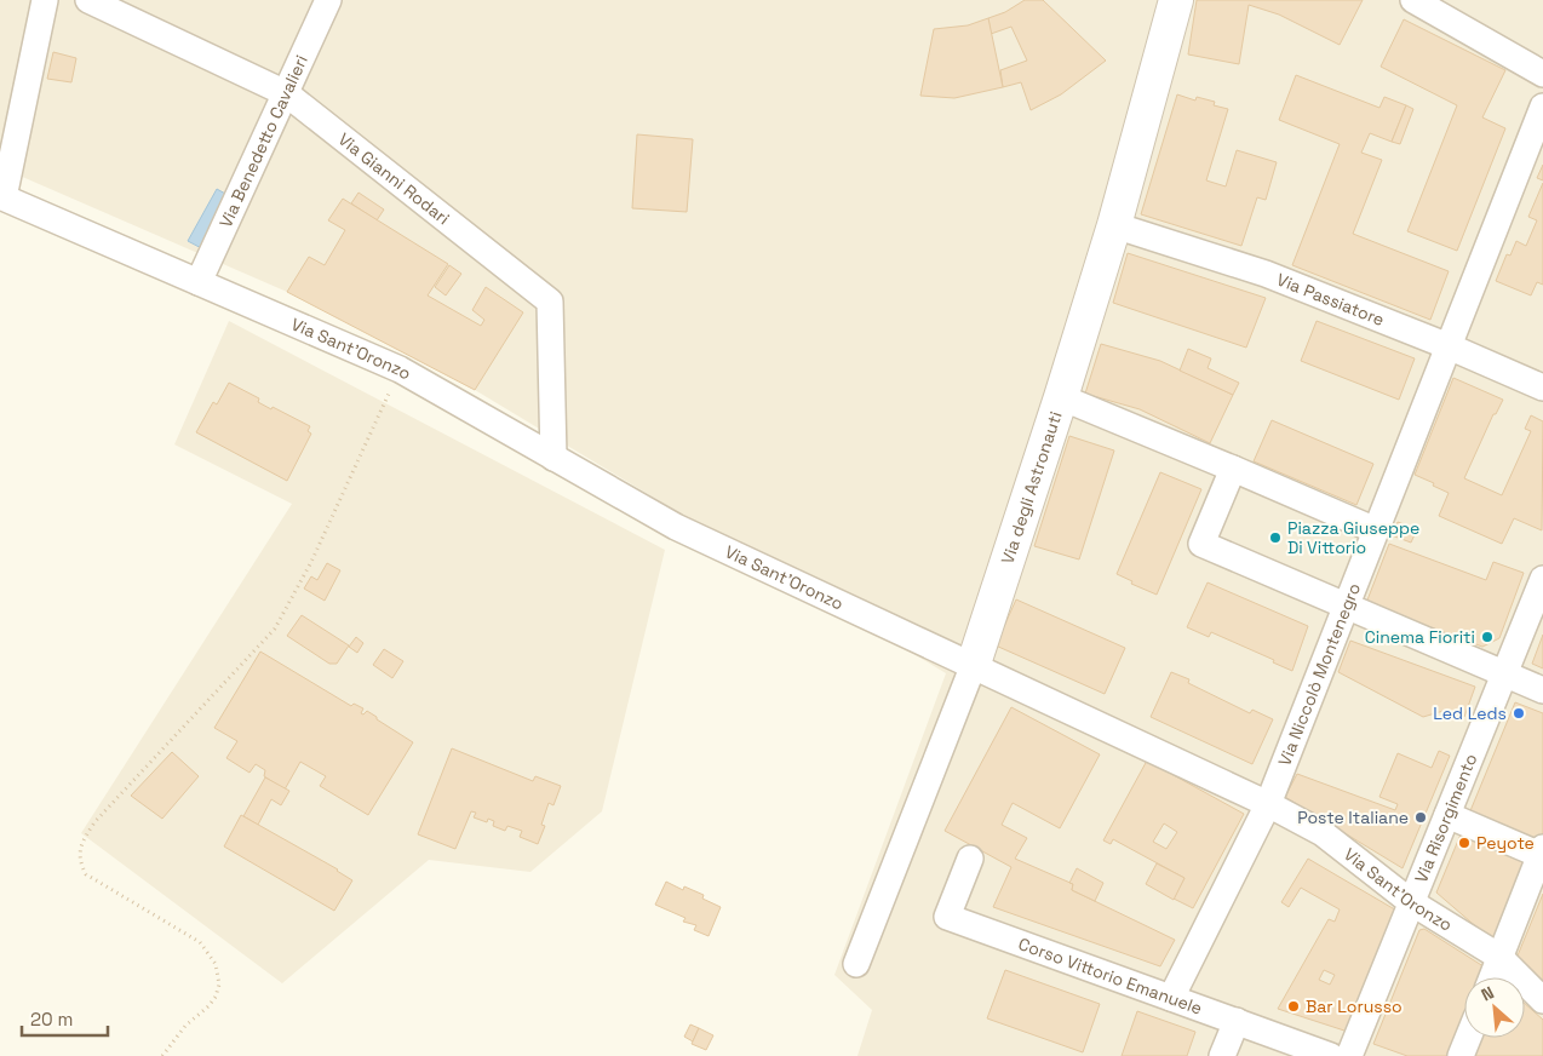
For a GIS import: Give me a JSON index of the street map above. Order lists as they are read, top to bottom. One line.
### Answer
{"streets":{"street":["Via Benedetto Cavalieri","Via Gianni Rodari","Via Passiatore","Via Sant'Oronzo","Via degli Astronauti","Via Niccolò Montenegro","Via Risorgimento","Corso Vittorio Emanuele"]},"crossings":[["Via Benedetto Cavalieri","Via Gianni Rodari"],["Via Benedetto Cavalieri","Via Sant'Oronzo"],["Via Gianni Rodari","Via Sant'Oronzo"],["Via Passiatore","Via degli Astronauti"],["Via Passiatore","Via Niccolò Montenegro"],["Via Sant'Oronzo","Via degli Astronauti"],["Via Sant'Oronzo","Via Niccolò Montenegro"],["Via Sant'Oronzo","Via Risorgimento"],["Via Niccolò Montenegro","Corso Vittorio Emanuele"]],"places":["Piazza Giuseppe Di Vittorio","Cinema Fioriti","Led Leds","Poste Italiane","Peyote","Bar Lorusso"],"scale_bar":"20 m","north":"top left"}
